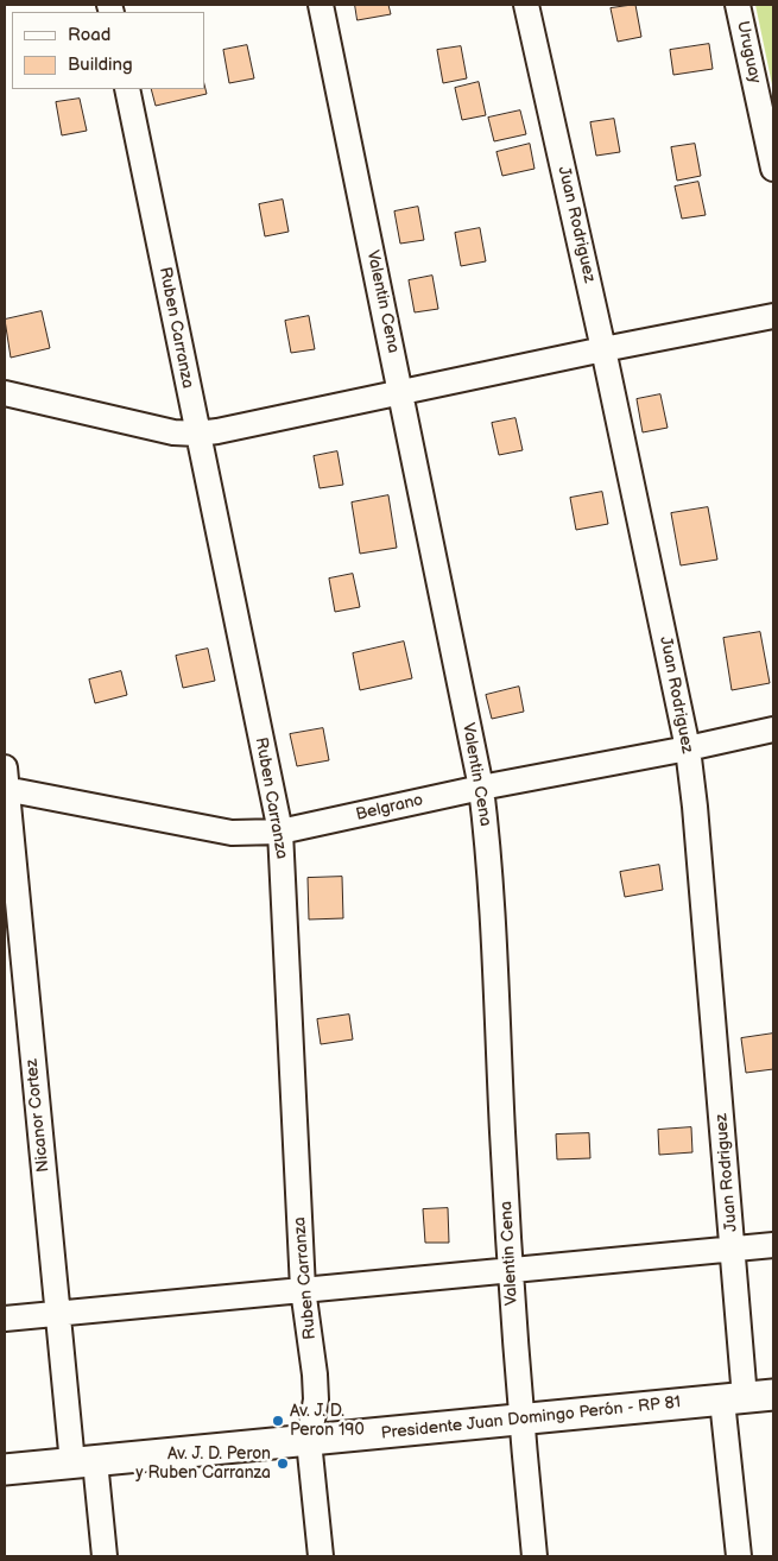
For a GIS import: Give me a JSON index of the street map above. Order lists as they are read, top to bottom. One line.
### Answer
{"streets":{"main road":["Presidente Juan Domingo Perón - RP 81"],"street":["Uruguay","Juan Rodriguez","Valentin Cena","Ruben Carranza","Belgrano","Nicanor Cortez"]},"crossings":[["Juan Rodriguez","Belgrano"],["Juan Rodriguez","Presidente Juan Domingo Perón - RP 81"],["Valentin Cena","Belgrano"],["Valentin Cena","Presidente Juan Domingo Perón - RP 81"],["Ruben Carranza","Belgrano"],["Ruben Carranza","Presidente Juan Domingo Perón - RP 81"],["Belgrano","Nicanor Cortez"],["Nicanor Cortez","Presidente Juan Domingo Perón - RP 81"]],"places":["Av. J. D. Peron 190","Av. J. D. Peron y Ruben Carranza"],"legend":["Road","Building"]}
